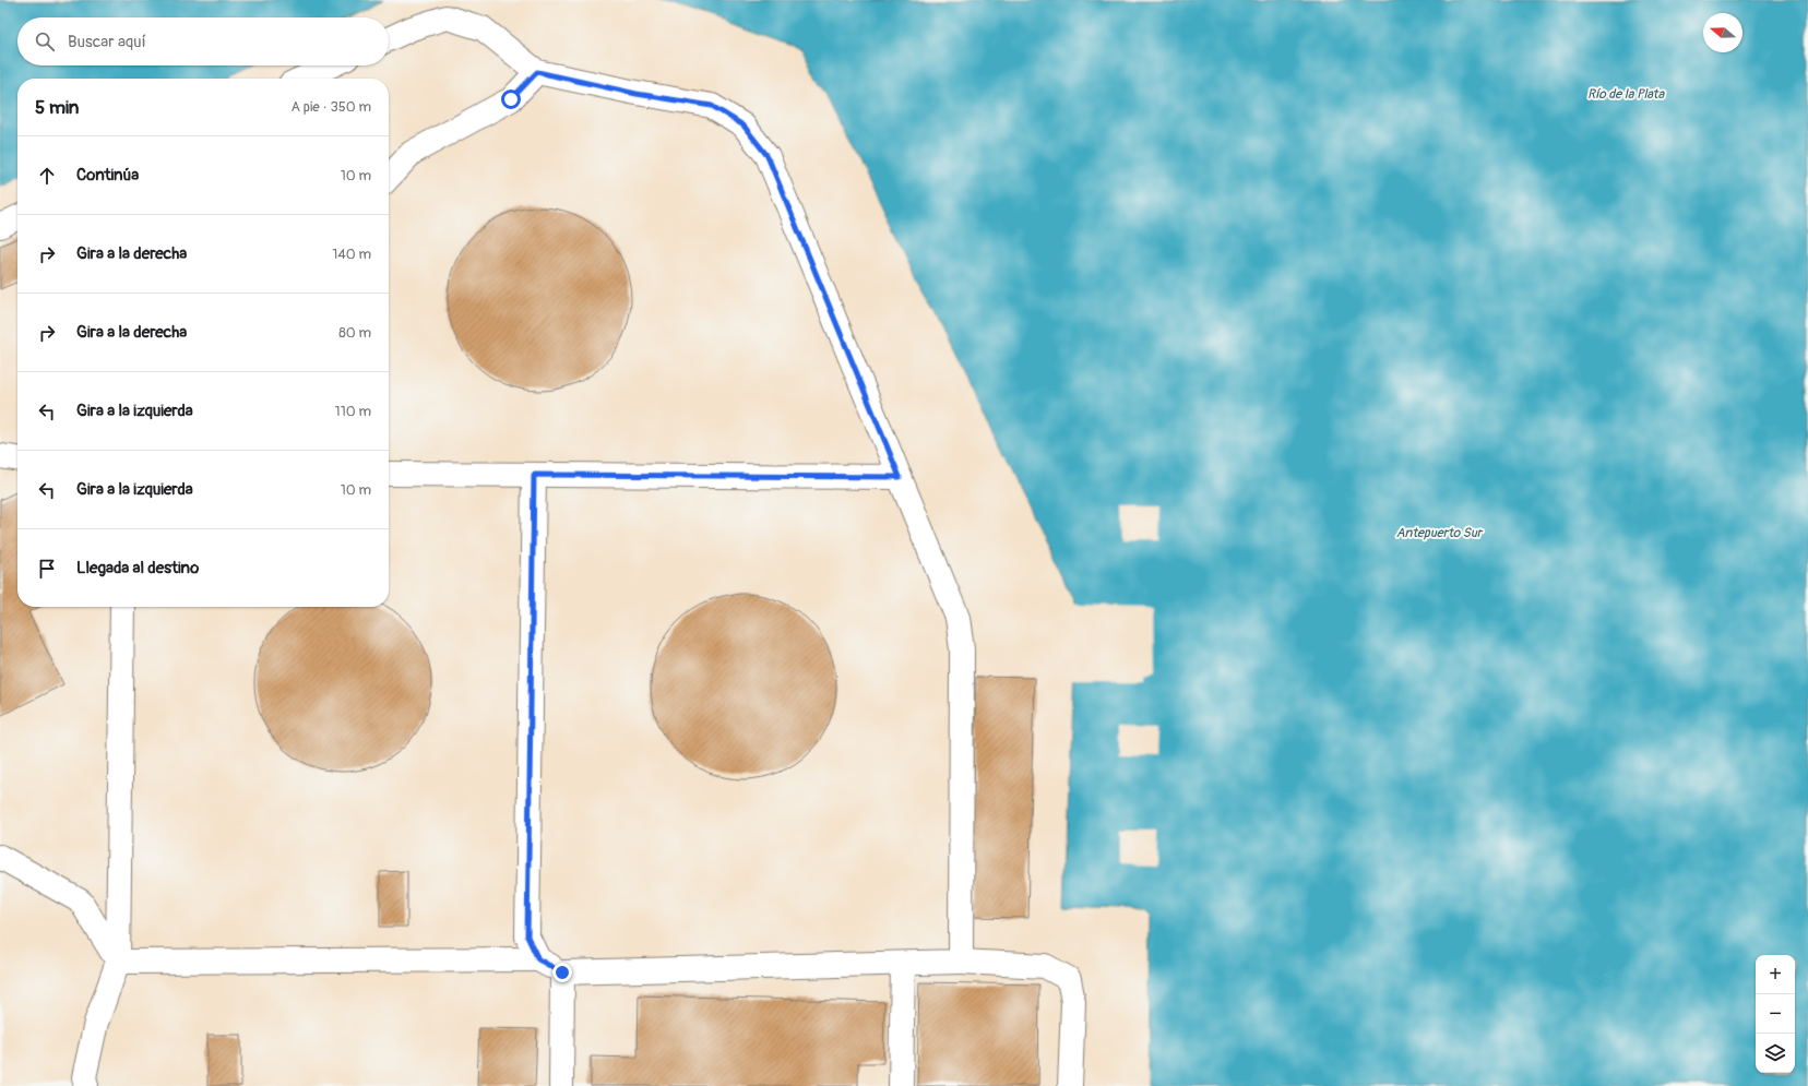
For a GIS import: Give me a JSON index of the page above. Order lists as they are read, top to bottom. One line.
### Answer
{"water":["Río de la Plata","Antepuerto Sur"],"north":"left","page":{"search":"Buscar aquí","heading":["5 min","A pie · 350 m"],"list":[["Continúa","10 m"],["Gira a la derecha","140 m"],["Gira a la derecha","80 m"],["Gira a la izquierda","110 m"],["Gira a la izquierda","10 m"],"Llegada al destino"],"map_buttons":["+","−"]}}
